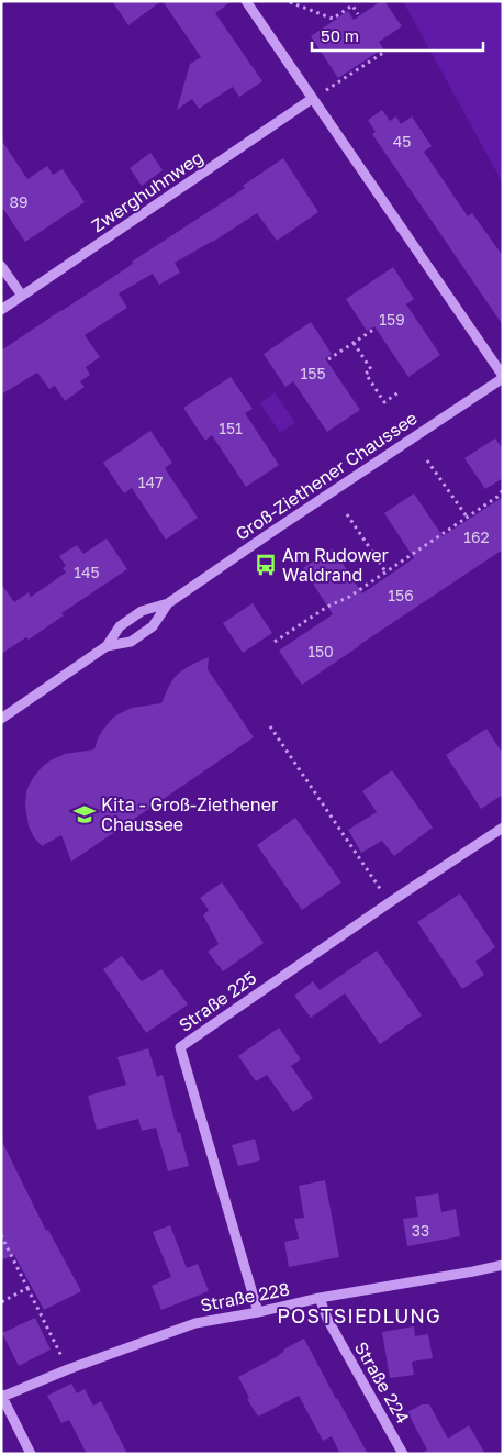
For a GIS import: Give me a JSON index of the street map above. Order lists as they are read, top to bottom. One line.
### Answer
{"streets":{"street":["Zwerghuhnweg","Groß-Ziethener Chaussee","Straße 225","Straße 228","Straße 224"]},"crossings":[["Straße 225","Straße 228"],["Straße 228","Straße 224"]],"districts":["POSTSIEDLUNG"],"places":{"bus stop":["Am Rudower Waldrand"],"school or university":["Kita - Groß-Ziethener Chaussee"]},"house_numbers":["45","89","159","155","151","147","162","145","156","150","33"],"scale_bar":"50 m"}
